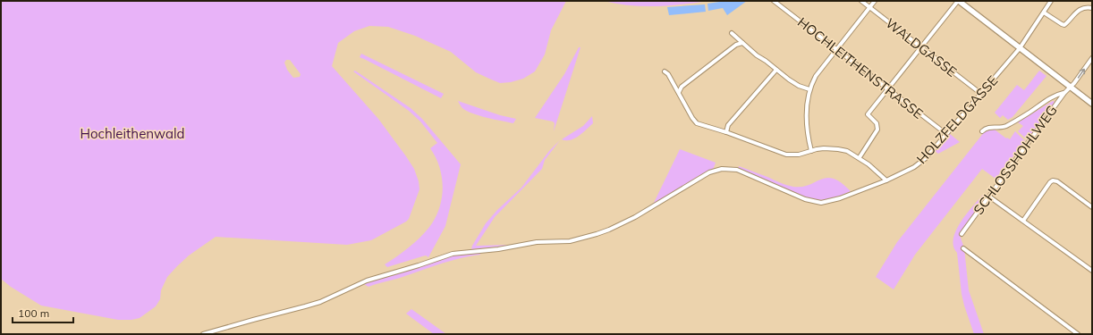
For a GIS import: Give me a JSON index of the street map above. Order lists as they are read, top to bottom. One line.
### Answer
{"streets":{"street":["WALDGASSE","HOCHLEITHENSTRASSE","HOLZFELDGASSE","SCHLOSSHOHLWEG"]},"crossings":[["WALDGASSE","HOLZFELDGASSE"],["HOCHLEITHENSTRASSE","HOLZFELDGASSE"]],"parks":["Hochleithenwald"],"scale_bar":"100 m"}
